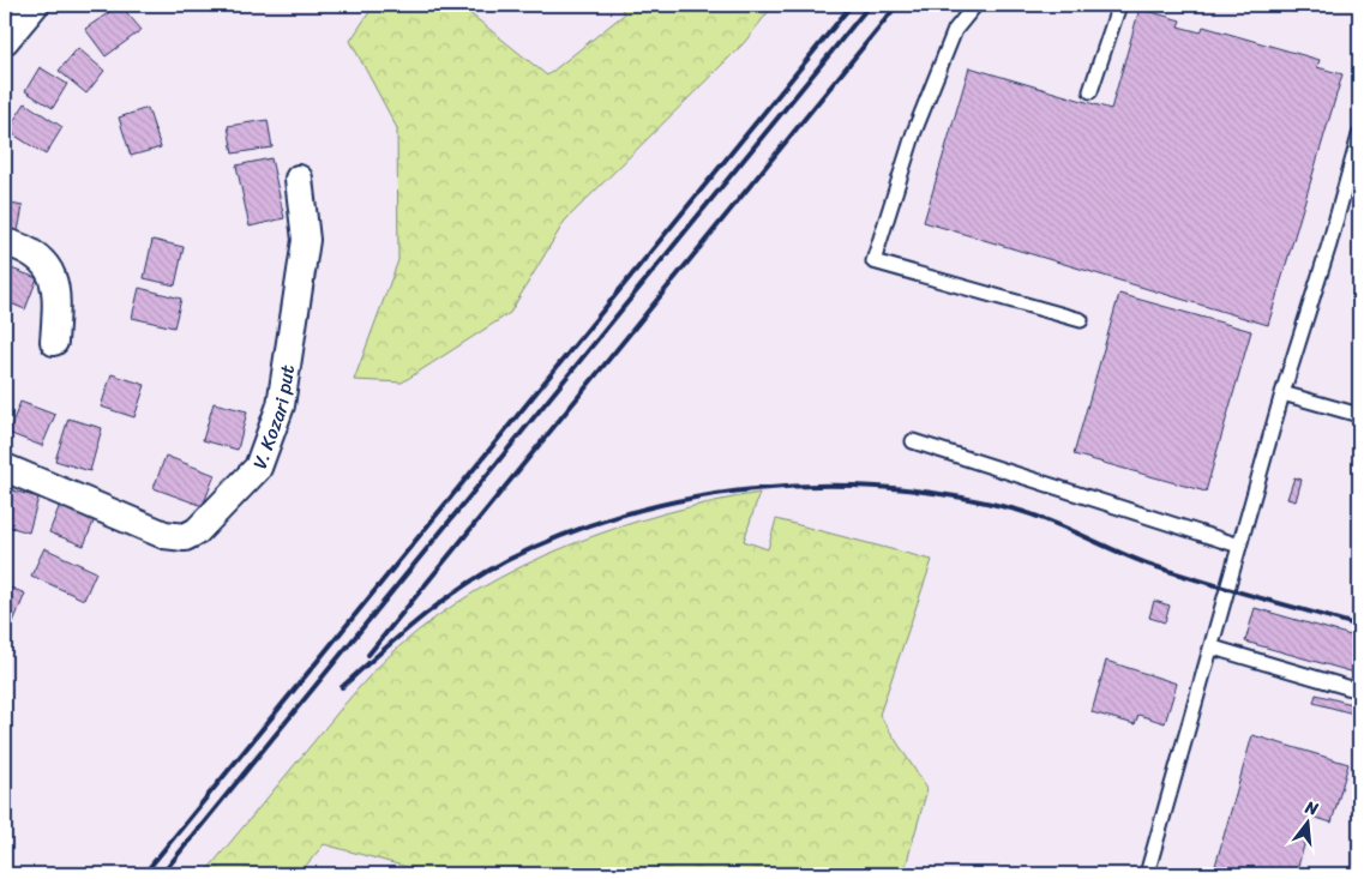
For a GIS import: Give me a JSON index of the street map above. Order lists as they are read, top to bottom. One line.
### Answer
{"streets":{"street":["V. Kozari put"]},"north":"top"}
